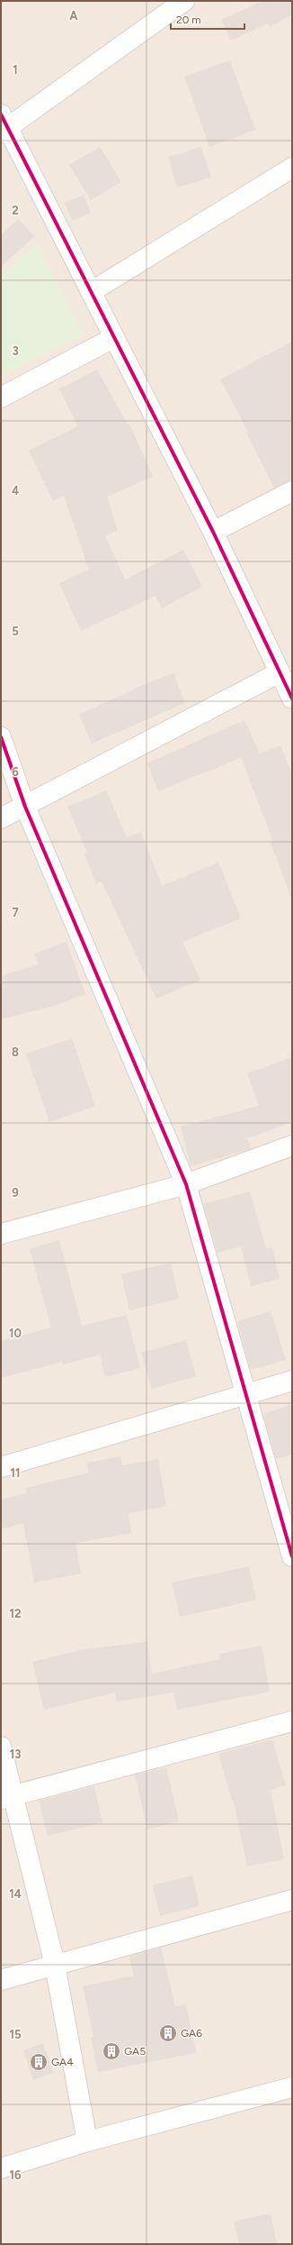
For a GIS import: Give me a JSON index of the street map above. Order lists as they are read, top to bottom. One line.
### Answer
{"places":{"building":["GA6","GA5","GA4"]},"scale_bar":"20 m","grid":{"columns":["A"],"rows":["1","2","3","4","5","6","7","8","9","10","11","12","13","14","15","16"]}}
